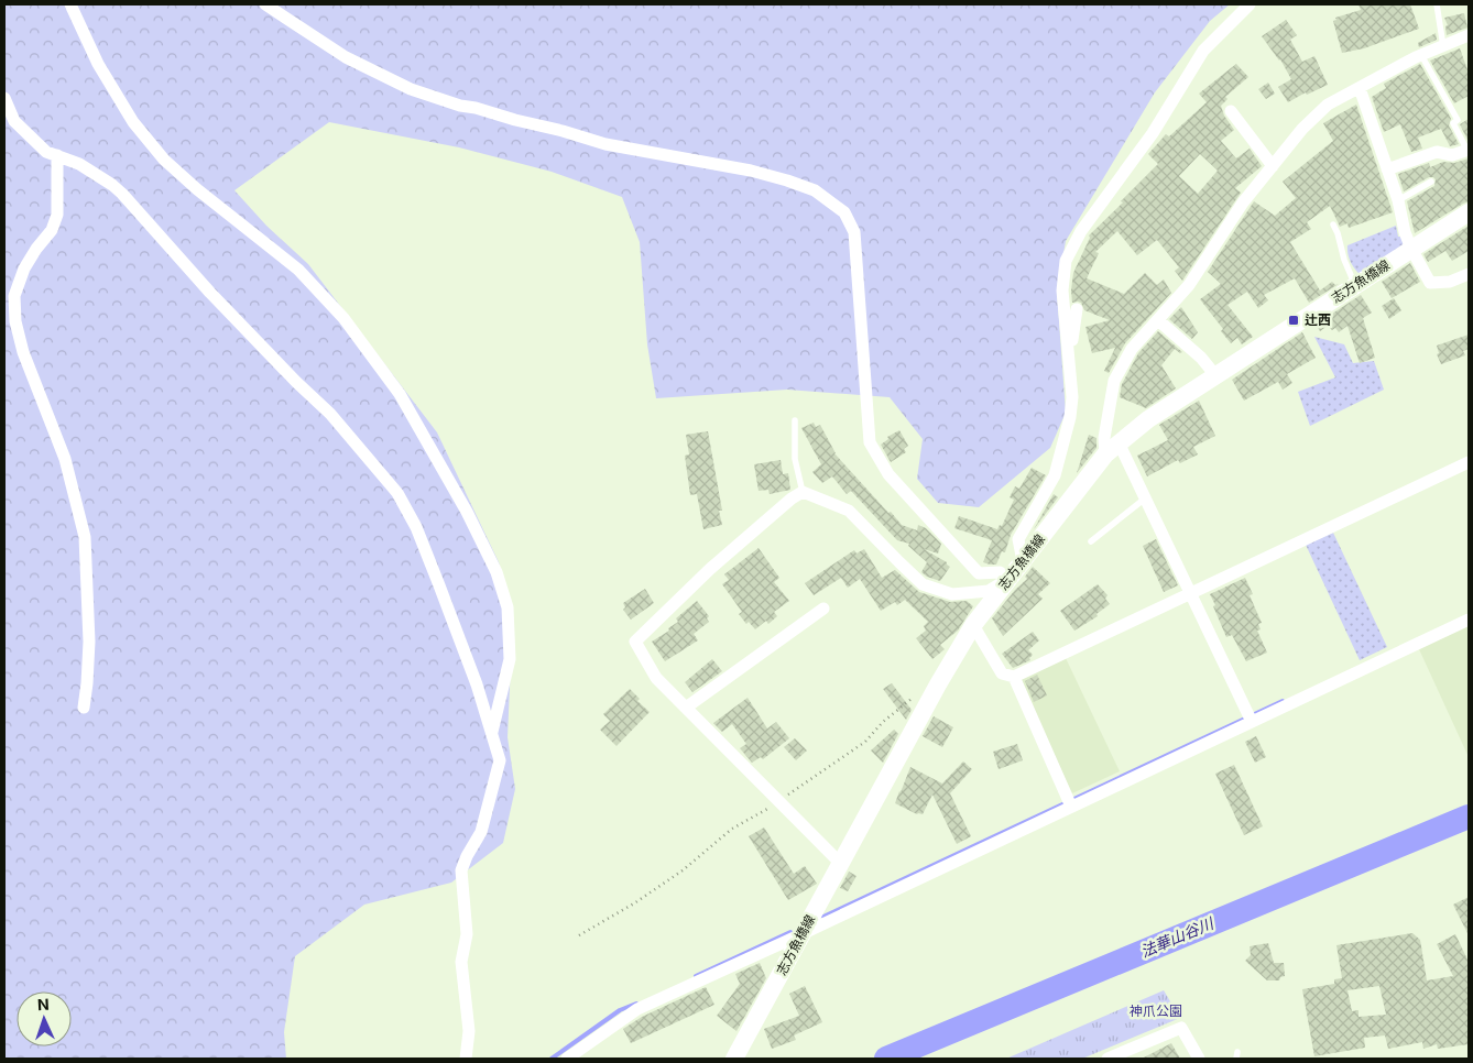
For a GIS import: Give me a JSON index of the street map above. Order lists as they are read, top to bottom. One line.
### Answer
{"streets":{"main road":["志方魚橋線"]},"water":["法華山谷川"],"parks":["神爪公園"],"places":{"transit":["辻西"]},"north":"top"}
